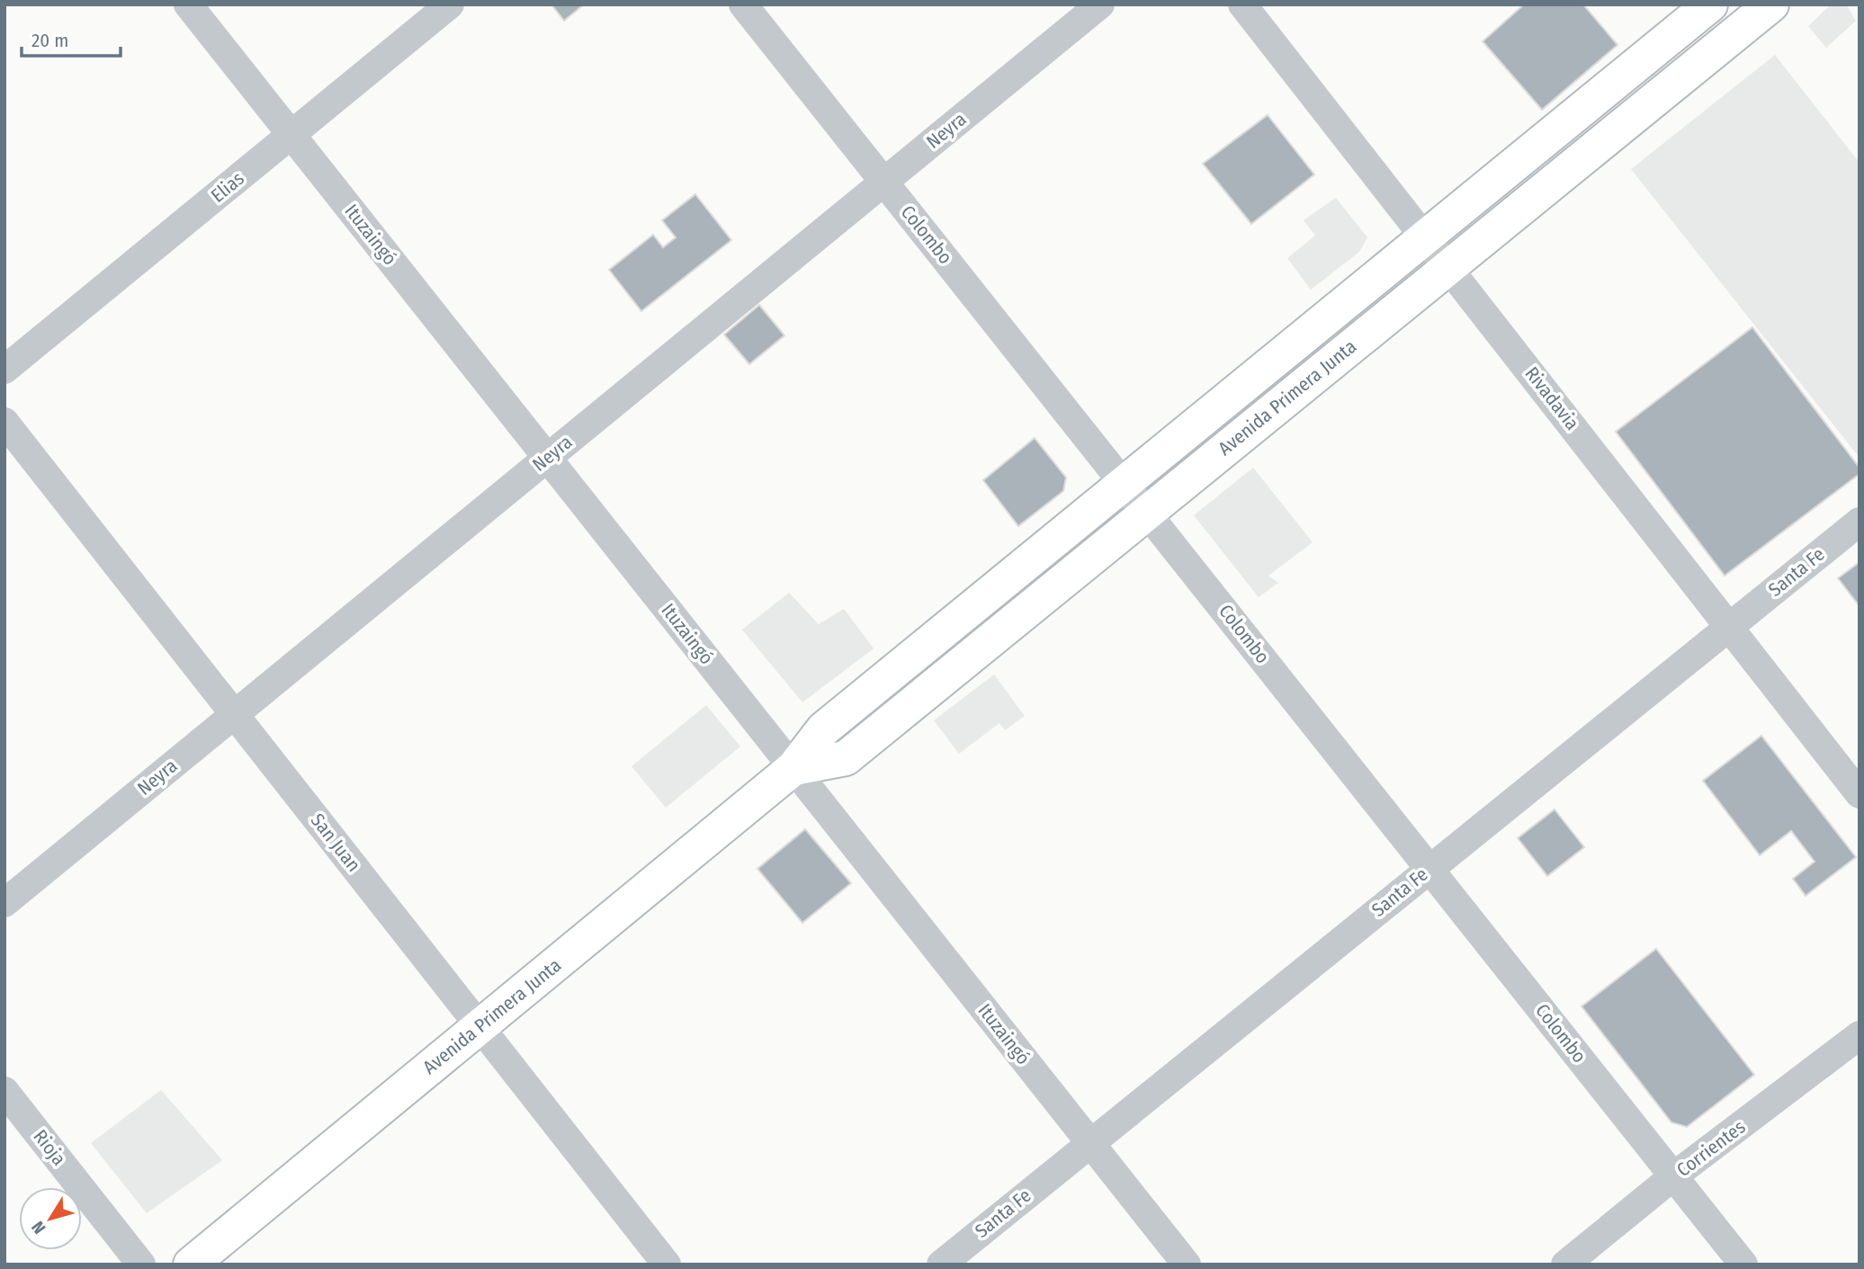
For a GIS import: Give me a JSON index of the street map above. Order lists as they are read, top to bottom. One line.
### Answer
{"streets":{"main road":["Avenida Primera Junta"],"street":["Neyra","Elias","Ituzaingó","Colombo","Rivadavia","Santa Fe","San Juan","Rioja","Corrientes"]},"crossings":[["Neyra","Ituzaingó"],["Neyra","Colombo"],["Neyra","San Juan"],["Elias","Ituzaingó"],["Ituzaingó","Avenida Primera Junta"],["Ituzaingó","Santa Fe"],["Colombo","Avenida Primera Junta"],["Colombo","Santa Fe"],["Colombo","Corrientes"],["Avenida Primera Junta","Rivadavia"],["Avenida Primera Junta","San Juan"],["Rivadavia","Santa Fe"]],"scale_bar":"20 m","north":"bottom left"}
